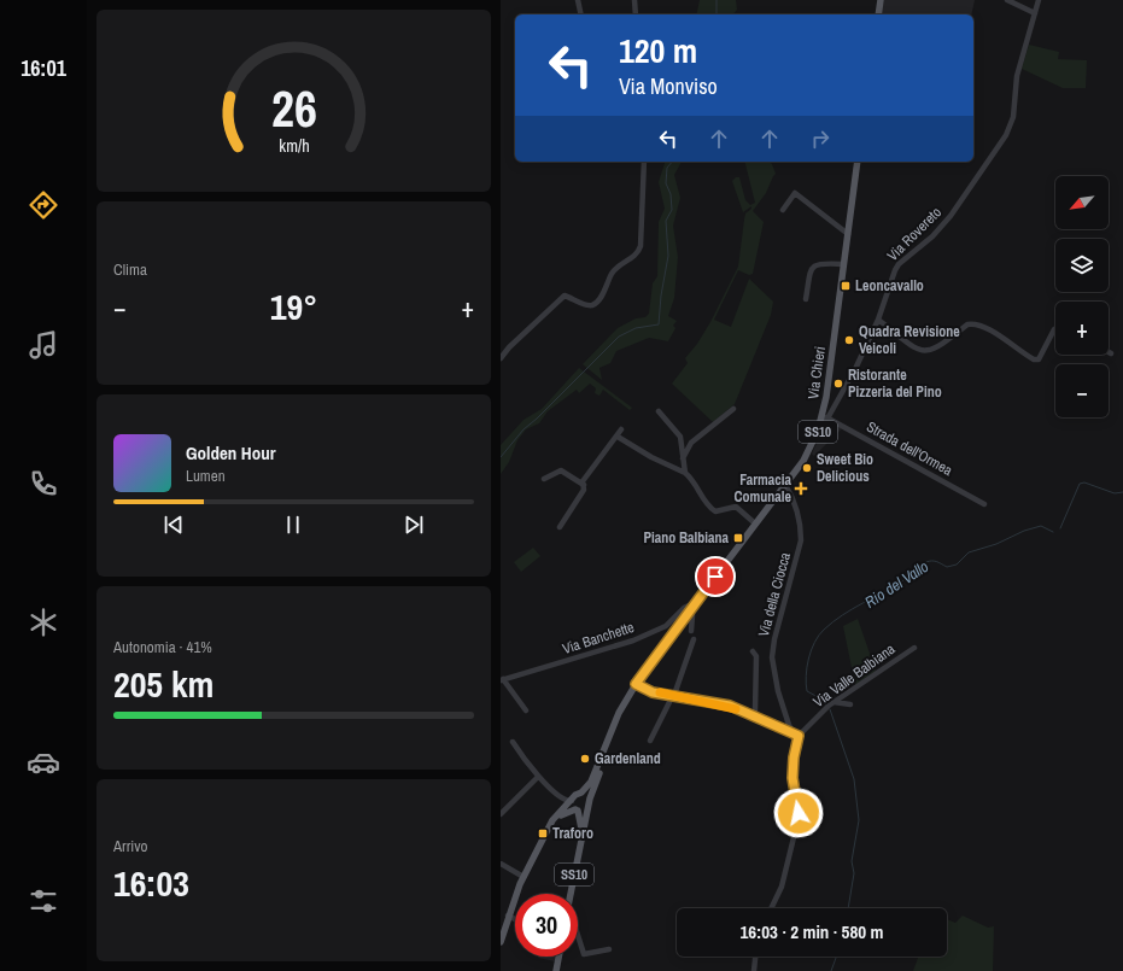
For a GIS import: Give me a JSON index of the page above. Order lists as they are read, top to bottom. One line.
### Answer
{"streets":{"main road":["Via Chieri","SS10"],"street":["Via Rovereto","Strada dell'Ormea","Via della Ciocca","Via Banchette","Via Valle Balbiana"]},"crossings":[["Via Rovereto","Via Chieri"],["Via Rovereto","Strada dell'Ormea"],["Via Chieri","Strada dell'Ormea"],["Via Chieri","Via della Ciocca"],["Via Chieri","Via Banchette"],["Via della Ciocca","Via Valle Balbiana"]],"water":["Rio del Vallo"],"places":{"transit":["Leoncavallo","Piano Balbiana","Traforo"],"other":["Quadra Revisione Veicoli","Ristorante Pizzeria del Pino","Sweet Bio Delicious","Gardenland"],"health":["Farmacia Comunale"]},"north":"bottom left","page":{"tabs":"16:01","turn":["120 m","Via Monviso"],"map_buttons":["+","−"],"tile":["Clima",["Autonomia · 41%","205 km"],["Arrivo","16:03"]],"heat":["−","19°","+"],"song":["Golden Hour","Lumen"],"limit":"30","trip":"16:03 · 2 min · 580 m","gauge":["26","km/h"]}}
